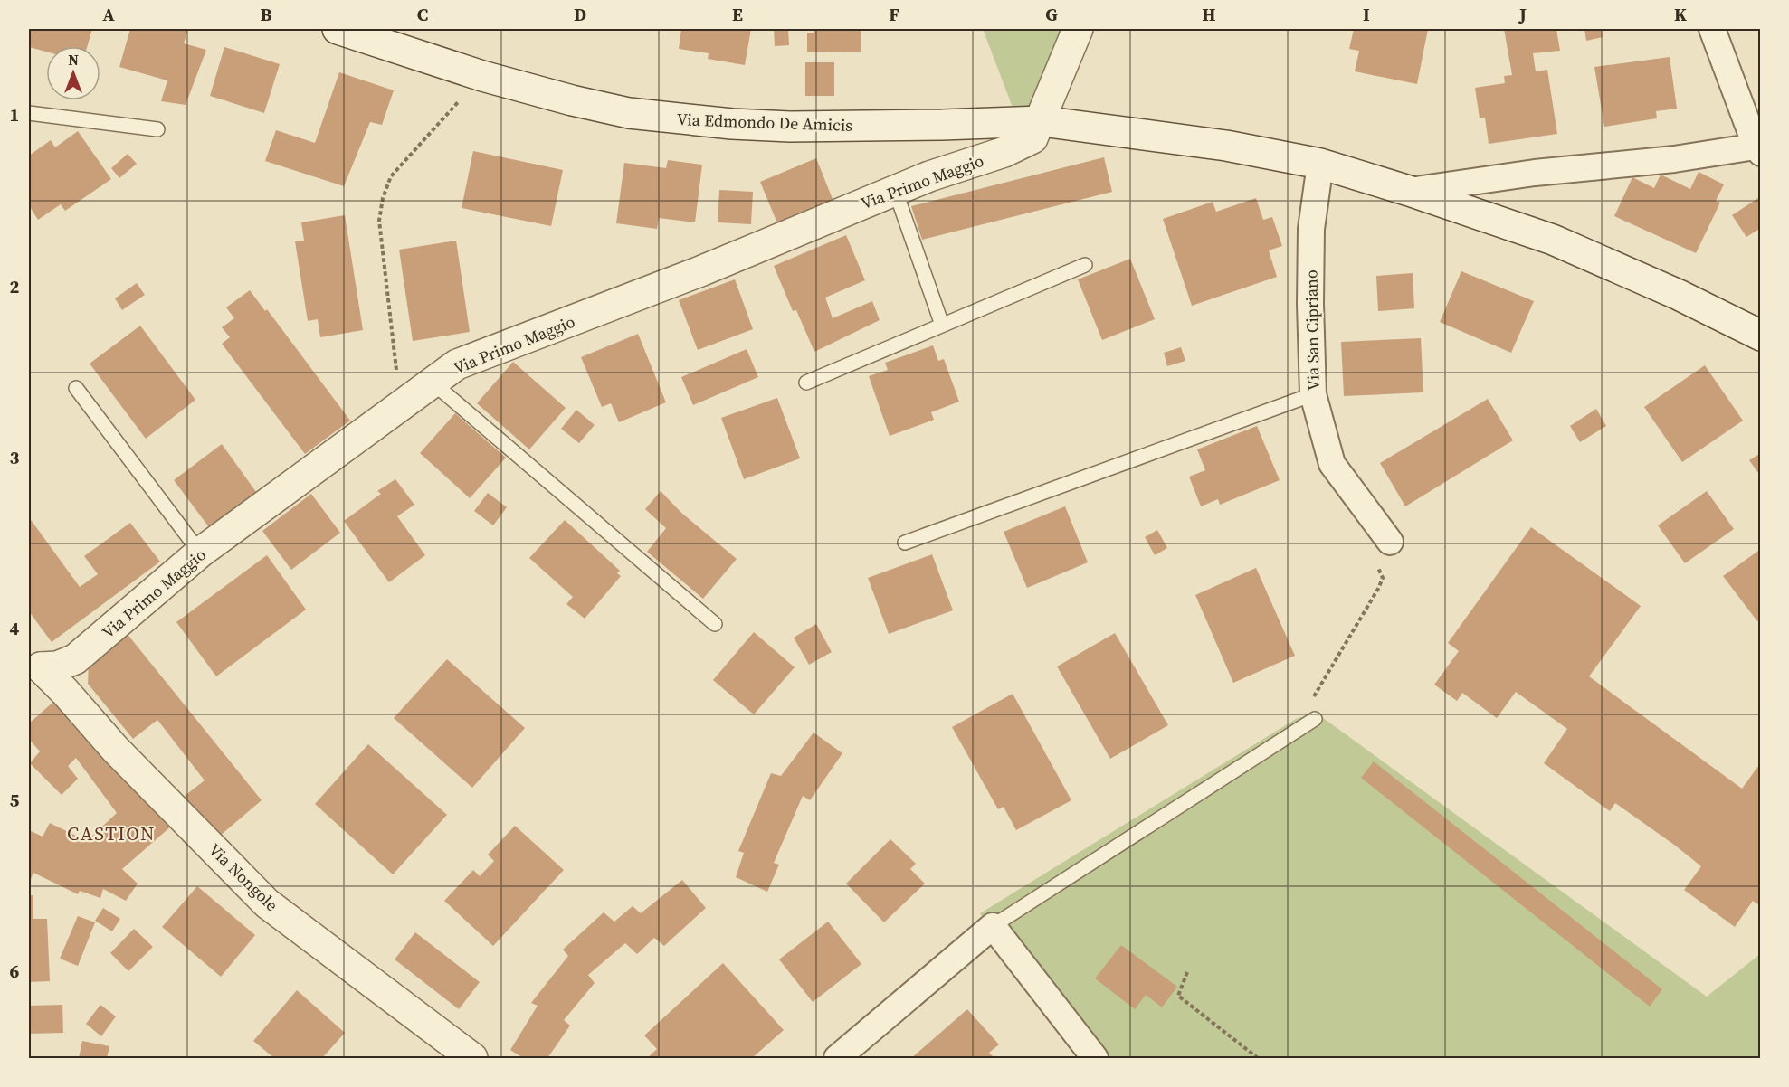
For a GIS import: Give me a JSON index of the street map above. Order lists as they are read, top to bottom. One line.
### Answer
{"streets":{"street":["Via Edmondo De Amicis","Via Primo Maggio","Via San Cipriano","Via Nongole"]},"crossings":[["Via Edmondo De Amicis","Via Primo Maggio"],["Via Primo Maggio","Via Nongole"]],"districts":["CASTION"],"north":"top","grid":{"columns":["A","B","C","D","E","F","G","H","I","J","K"],"rows":["1","2","3","4","5","6"]}}
